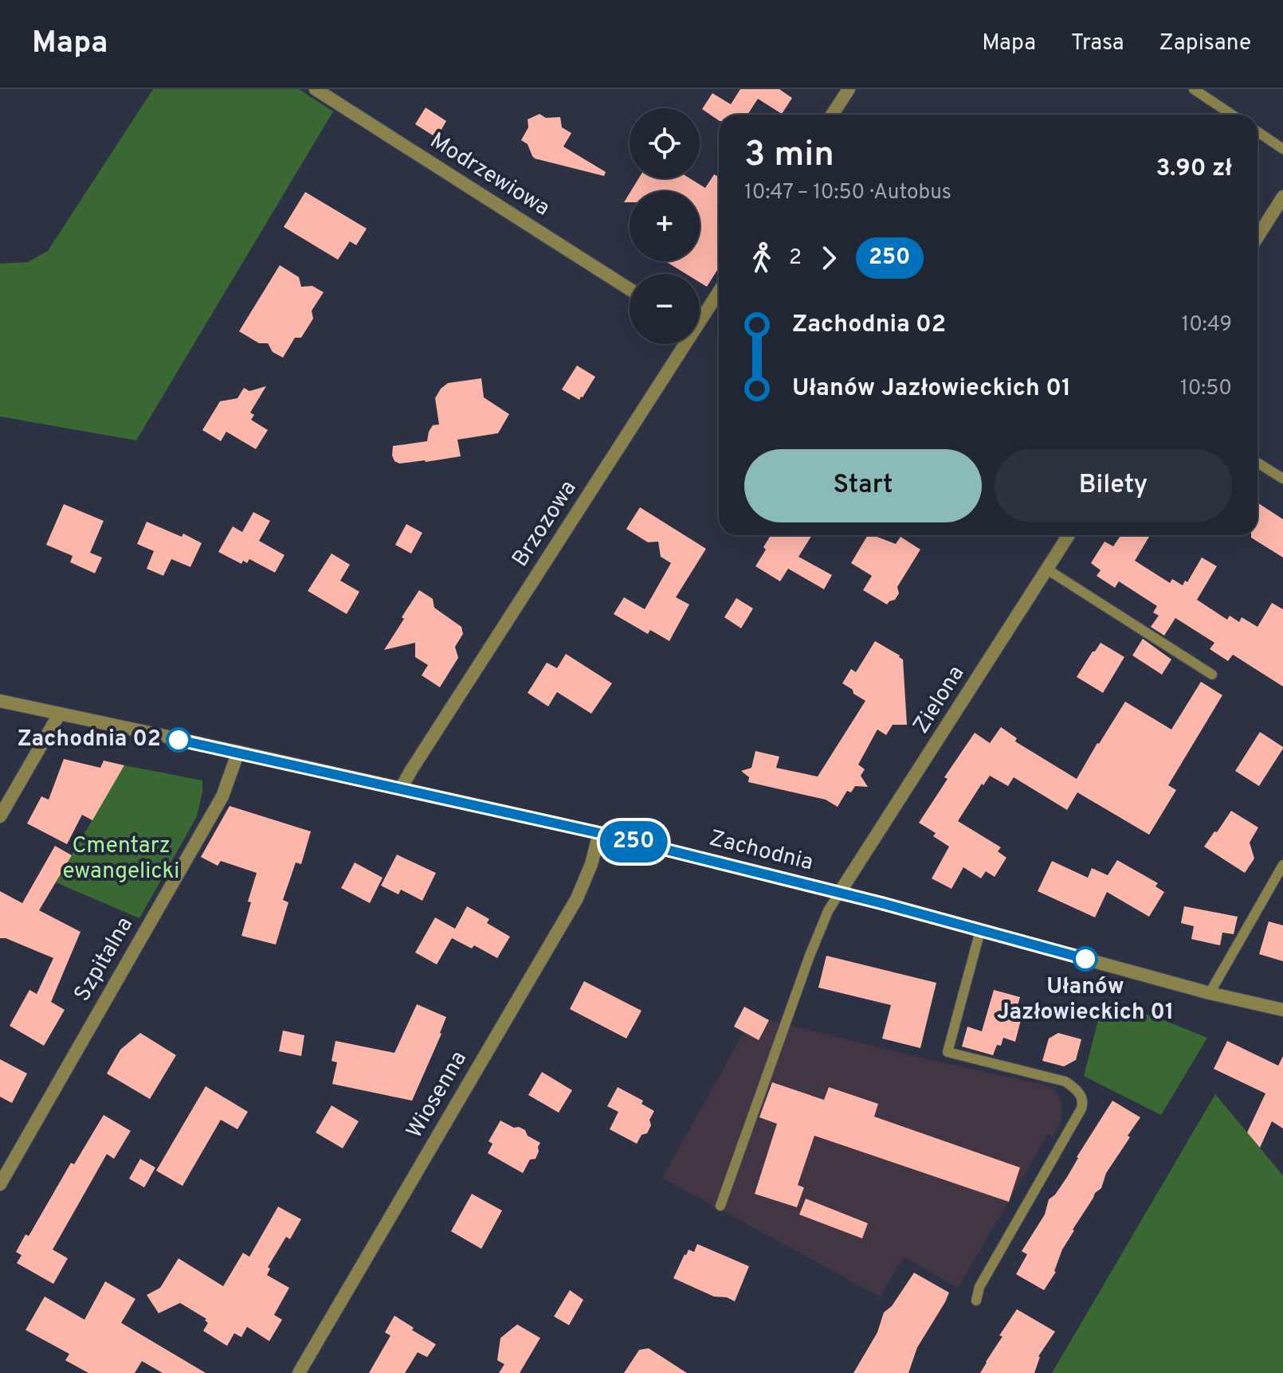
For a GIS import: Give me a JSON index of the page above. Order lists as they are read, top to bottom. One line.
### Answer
{"streets":{"street":["Modrzewiowa","Brzozowa","Zielona","Zachodnia","Szpitalna","Wiosenna"]},"crossings":[["Brzozowa","Zachodnia"],["Zielona","Zachodnia"],["Zachodnia","Szpitalna"],["Zachodnia","Wiosenna"]],"parks":["Cmentarz ewangelicki"],"places":["Zachodnia 02","Ułanów Jazłowieckich 01"],"lines":["bus line 250"],"page":{"header":"Mapa","nav":["Mapa","Trasa","Zapisane"],"on_map":"250","map_buttons":["+","−"],"heading":["3 min","10:47 – 10:50 · Autobus","3.90 zł"],"legs":["2","250"],"list":[{"name":"Zachodnia 02","value":"10:49"},{"name":"Ułanów Jazłowieckich 01","value":"10:50"}],"buttons":["Start","Bilety"]}}
